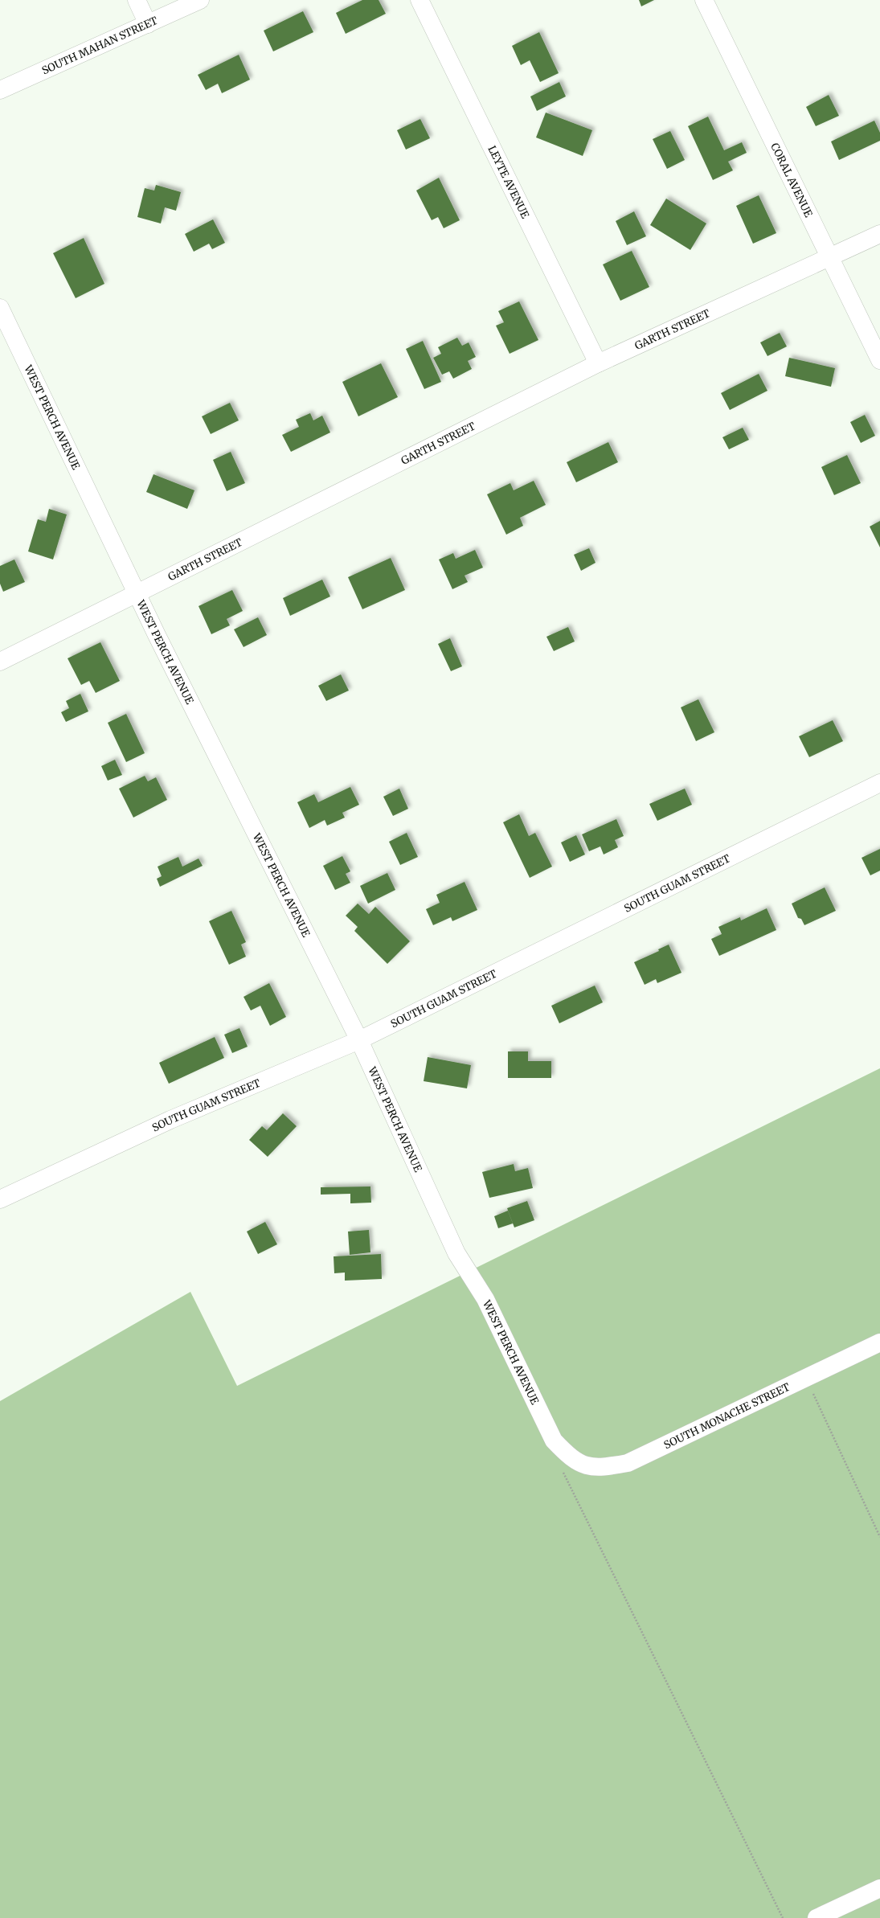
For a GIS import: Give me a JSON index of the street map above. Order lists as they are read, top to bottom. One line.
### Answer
{"streets":{"street":["SOUTH MAHAN STREET","CORAL AVENUE","LEYTE AVENUE","GARTH STREET","WEST PERCH AVENUE","SOUTH GUAM STREET","SOUTH MONACHE STREET"]},"crossings":[["CORAL AVENUE","GARTH STREET"],["LEYTE AVENUE","GARTH STREET"],["GARTH STREET","WEST PERCH AVENUE"],["WEST PERCH AVENUE","SOUTH GUAM STREET"],["WEST PERCH AVENUE","SOUTH MONACHE STREET"]]}
